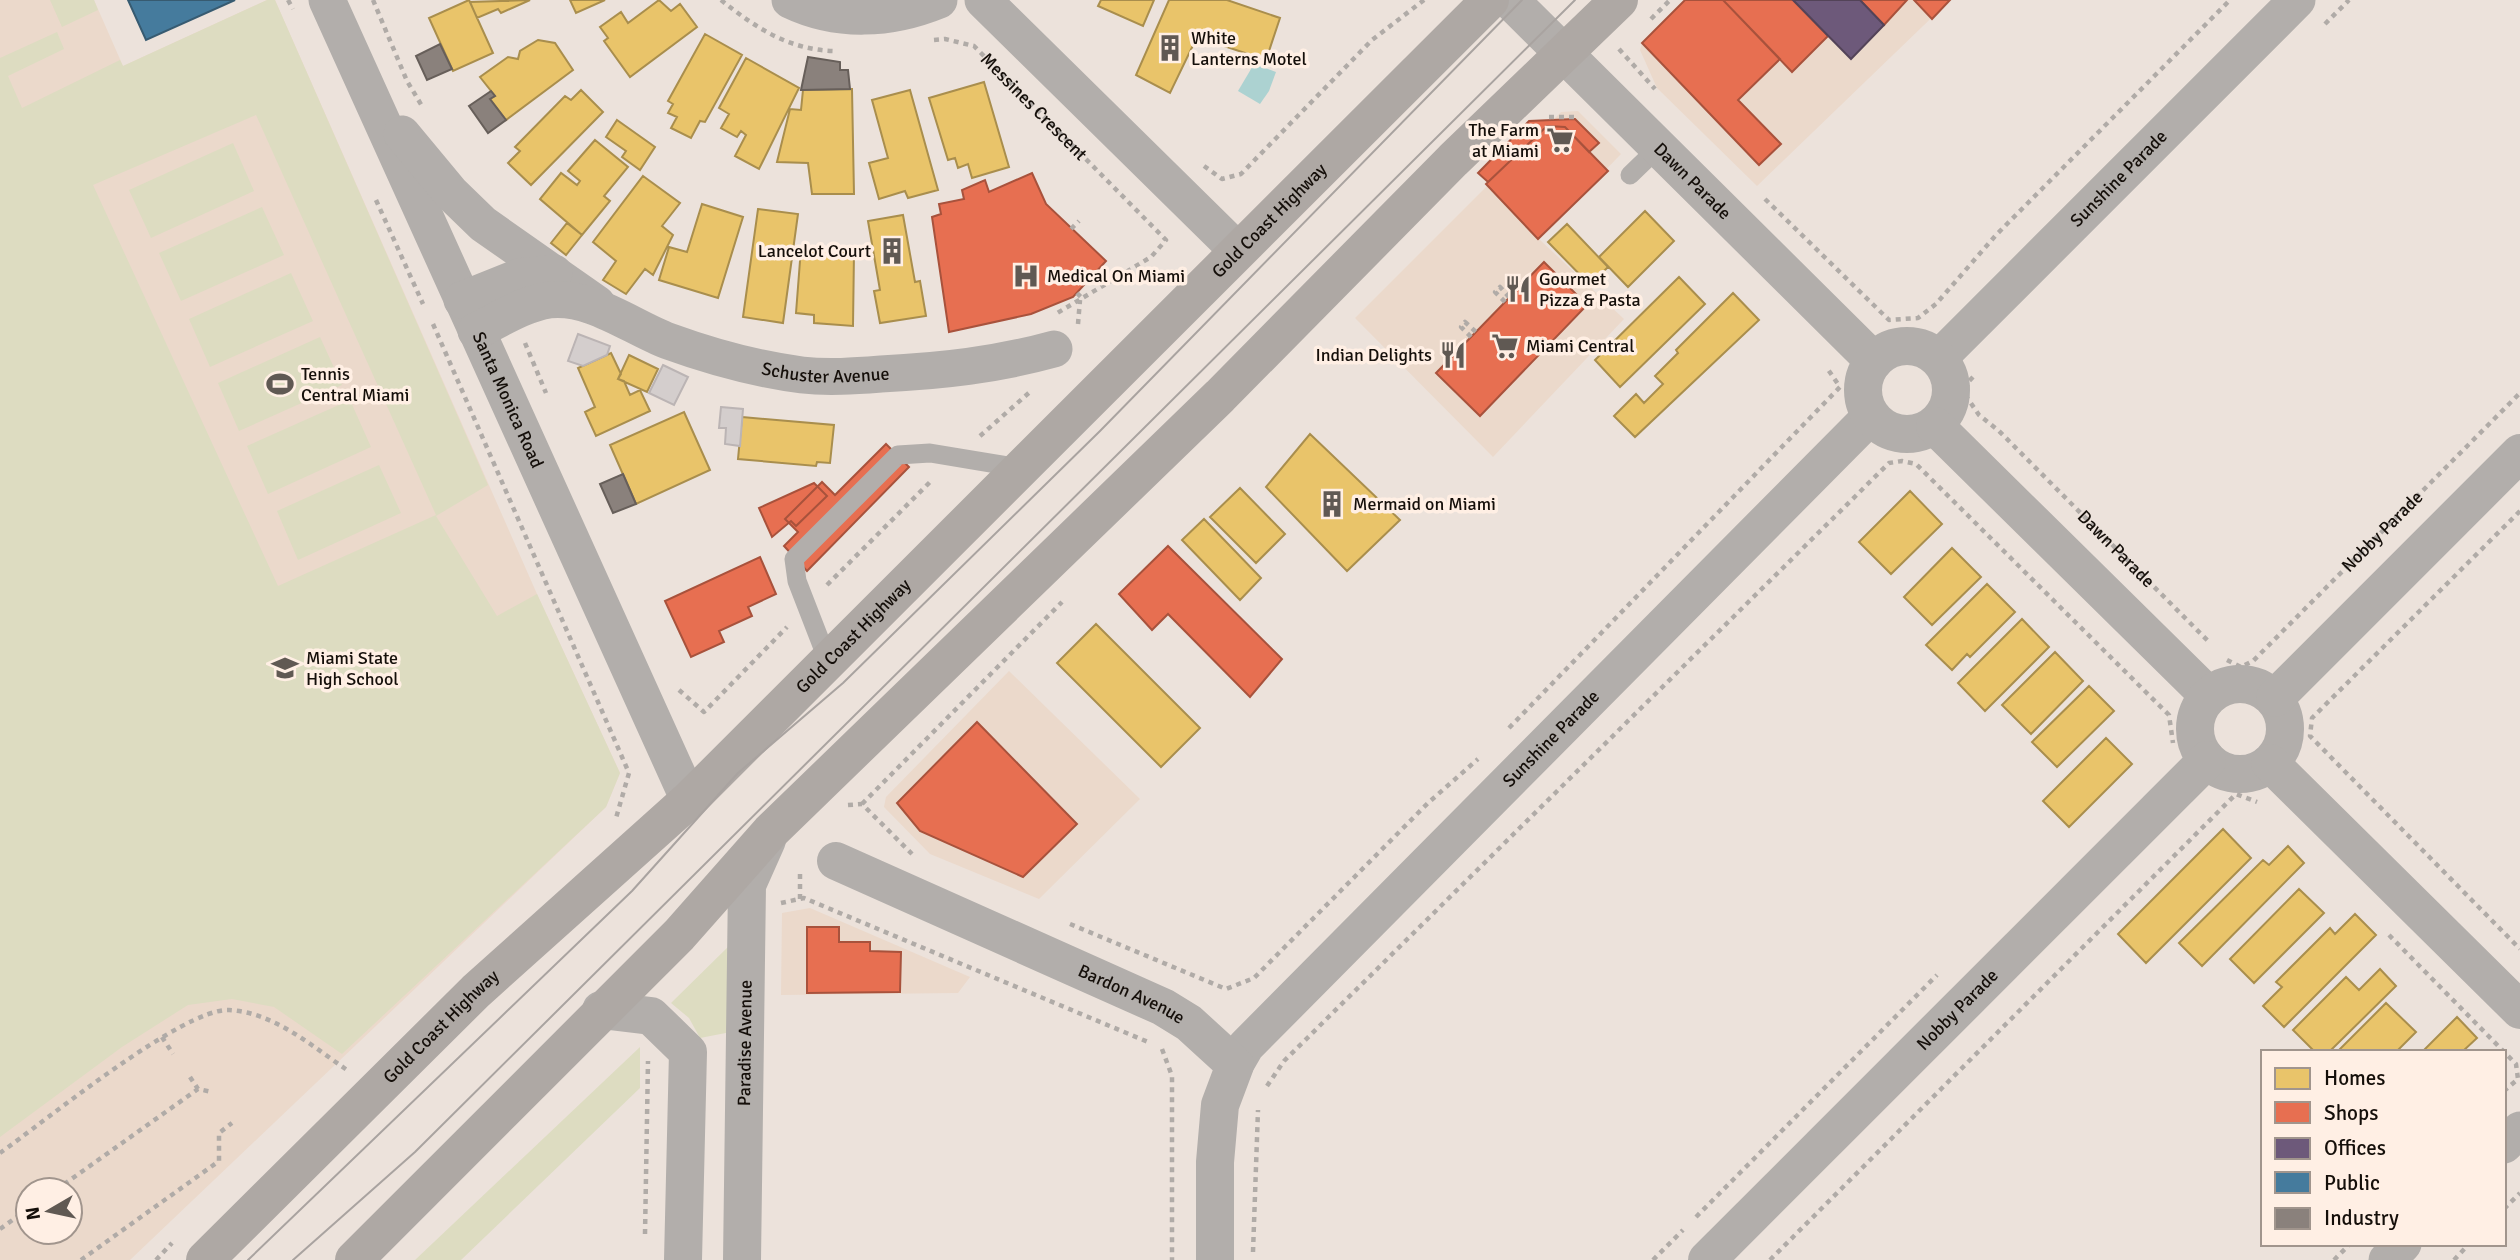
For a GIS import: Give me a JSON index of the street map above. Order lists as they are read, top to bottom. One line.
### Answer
{"streets":{"highway":["Gold Coast Highway"],"street":["Sunshine Parade","Dawn Parade","Schuster Avenue","Santa Monica Road","Nobby Parade","Bardon Avenue","Paradise Avenue"],"path":["Messines Crescent"]},"crossings":[["Sunshine Parade","Dawn Parade"],["Sunshine Parade","Bardon Avenue"],["Gold Coast Highway","Santa Monica Road"],["Schuster Avenue","Santa Monica Road"]],"places":{"building":["White Lanterns Motel","Lancelot Court","Mermaid on Miami"],"supermarket":["The Farm at Miami","Miami Central"],"hospital":["Medical On Miami"],"restaurant":["Gourmet Pizza & Pasta","Indian Delights"],"sports":["Tennis Central Miami"],"school or university":["Miami State High School"]},"legend":["Homes","Shops","Offices","Public","Industry"],"north":"left"}
